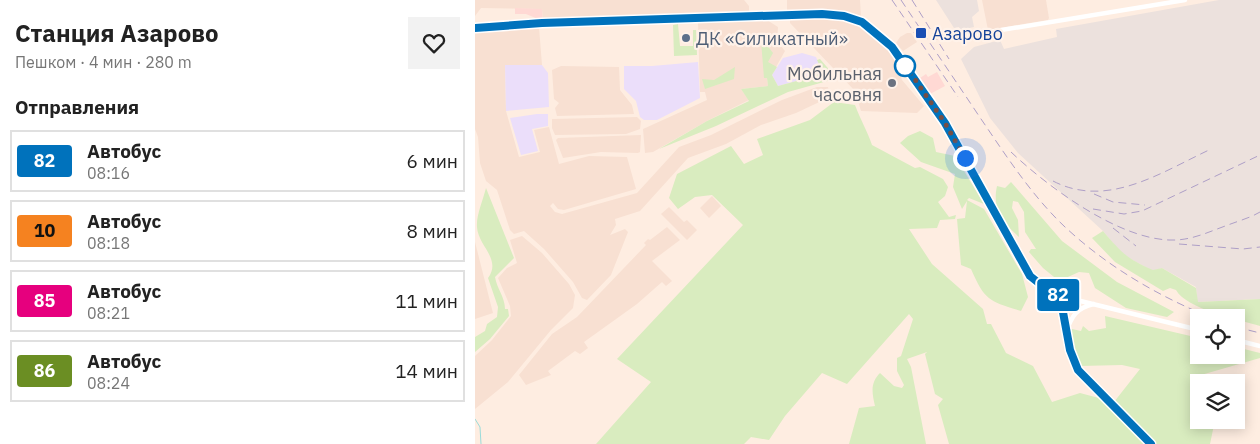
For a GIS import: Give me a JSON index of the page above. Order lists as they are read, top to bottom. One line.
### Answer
{"places":{"transit":["Азарово"],"other":["ДК «Силикатный»","Мобильная часовня"]},"lines":["bus line 82"],"page":{"heading":[["Станция Азарово","Пешком · 4 мин · 280 m"],"Отправления"],"on_map":"82","list":[{"mark":"82","name":"Автобус","note":"08:16","value":"6 мин"},{"mark":"10","name":"Автобус","note":"08:18","value":"8 мин"},{"mark":"85","name":"Автобус","note":"08:21","value":"11 мин"},{"mark":"86","name":"Автобус","note":"08:24","value":"14 мин"}]}}
